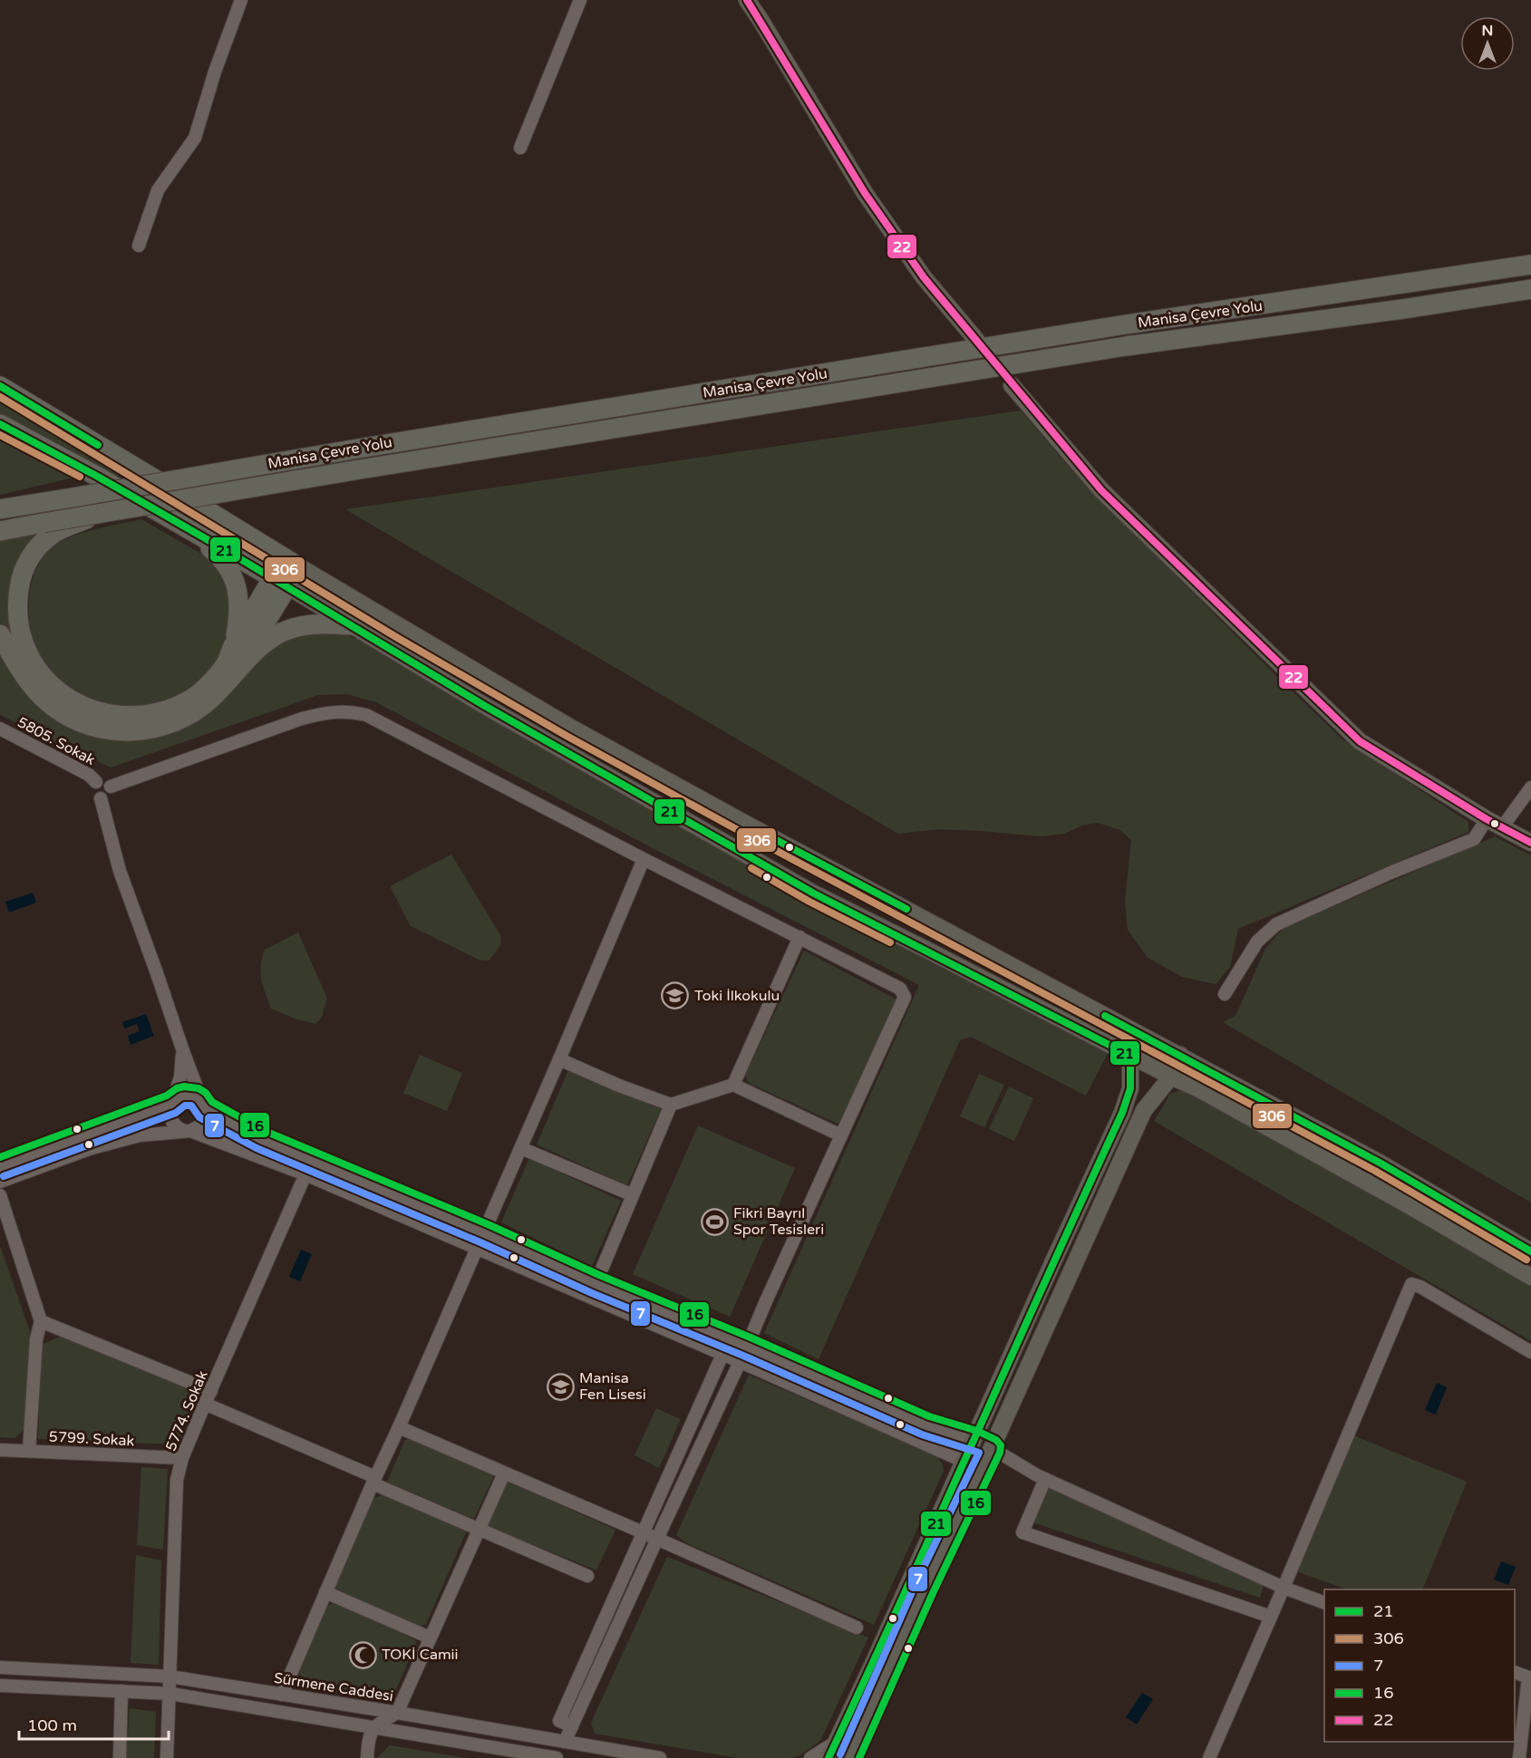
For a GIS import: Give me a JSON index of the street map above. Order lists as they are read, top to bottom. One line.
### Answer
{"streets":{"highway":["Manisa Çevre Yolu"],"street":["5805. Sokak","5774. Sokak","5799. Sokak","Sürmene Caddesi"]},"crossings":[["5774. Sokak","5799. Sokak"],["5774. Sokak","Sürmene Caddesi"]],"places":{"school or university":["Toki İlkokulu","Manisa Fen Lisesi"],"sports":["Fikri Bayrıl Spor Tesisleri"],"mosque":["TOKİ Camii"]},"lines":["transit line 22","transit line 21","transit line 306","transit line 16","transit line 7"],"legend":["21","306","7","16","22"],"scale_bar":"100 m","north":"top"}
